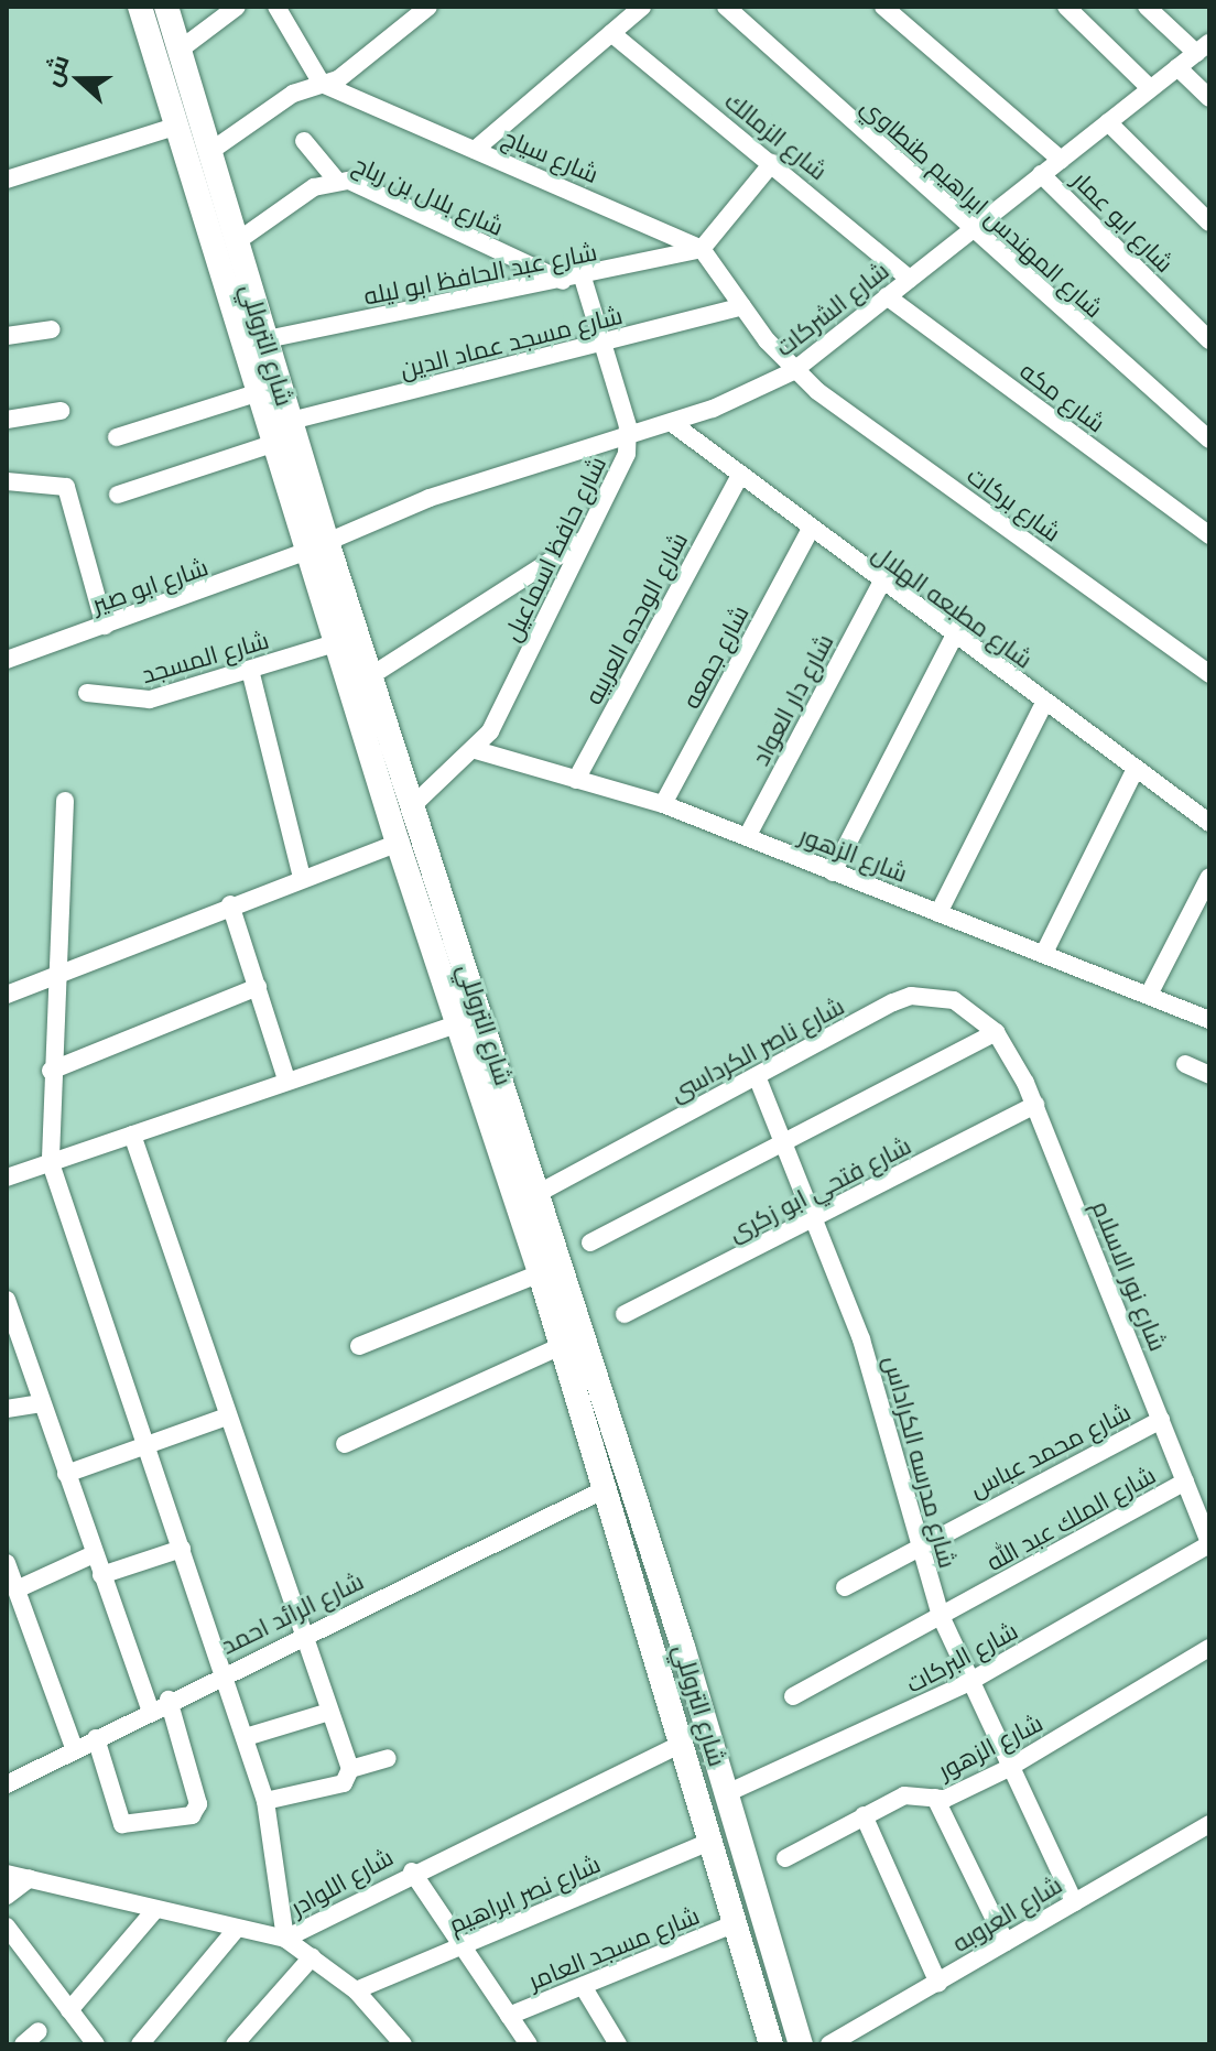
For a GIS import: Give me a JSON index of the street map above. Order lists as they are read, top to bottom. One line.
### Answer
{"streets":{"street":["شارع الزمالك","شارع سياج","شارع بلال بن رباح","شارع المهندس ابراهيم طنطاوي","شارع ابو عمار","شارع عبد الحافظ ابو ليله","شارع الشركات","شارع مسجد عماد الدين","شارع التروللي","شارع مكه","شارع بركات","شارع حافظ اسماعيل","شارع ابو صير","شارع مطبعه الهلال","شارع الوحده العربيه","شارع المسجد","شارع جمعه","شارع دار العواد","شارع الزهور","شارع ناصر الكرداسى","شارع فتحي ابو زكرى","شارع نور الاسلام","شارع محمد عباس","شارع مدرسه الكراداس","شارع الملك عبد الله","شارع الرائد احمد","شارع البركات","شارع اللوادر","شارع نصر ابراهيم","شارع العروبه","شارع مسجد العامر"]},"crossings":[["شارع الزمالك","شارع الشركات"],["شارع سياج","شارع عبد الحافظ ابو ليله"],["شارع بلال بن رباح","شارع عبد الحافظ ابو ليله"],["شارع بلال بن رباح","شارع التروللي"],["شارع المهندس ابراهيم طنطاوي","شارع الشركات"],["شارع ابو عمار","شارع الشركات"],["شارع عبد الحافظ ابو ليله","شارع التروللي"],["شارع عبد الحافظ ابو ليله","شارع حافظ اسماعيل"],["شارع الشركات","شارع التروللي"],["شارع الشركات","شارع مكه"],["شارع الشركات","شارع بركات"],["شارع الشركات","شارع حافظ اسماعيل"],["شارع الشركات","شارع ابو صير"],["شارع الشركات","شارع مطبعه الهلال"],["شارع مسجد عماد الدين","شارع التروللي"],["شارع مسجد عماد الدين","شارع حافظ اسماعيل"],["شارع التروللي","شارع حافظ اسماعيل"],["شارع التروللي","شارع ابو صير"],["شارع التروللي","شارع المسجد"],["شارع التروللي","شارع ناصر الكرداسى"],["شارع التروللي","شارع الرائد احمد"],["شارع التروللي","شارع البركات"],["شارع التروللي","شارع اللوادر"],["شارع التروللي","شارع نصر ابراهيم"],["شارع التروللي","شارع مسجد العامر"],["شارع حافظ اسماعيل","شارع الزهور"],["شارع مطبعه الهلال","شارع الوحده العربيه"],["شارع مطبعه الهلال","شارع جمعه"],["شارع مطبعه الهلال","شارع دار العواد"],["شارع الوحده العربيه","شارع الزهور"],["شارع جمعه","شارع الزهور"],["شارع دار العواد","شارع الزهور"],["شارع الزهور","شارع مدرسه الكراداس"],["شارع ناصر الكرداسى","شارع نور الاسلام"],["شارع ناصر الكرداسى","شارع مدرسه الكراداس"],["شارع فتحي ابو زكرى","شارع نور الاسلام"],["شارع فتحي ابو زكرى","شارع مدرسه الكراداس"],["شارع نور الاسلام","شارع محمد عباس"],["شارع نور الاسلام","شارع الملك عبد الله"],["شارع نور الاسلام","شارع البركات"],["شارع محمد عباس","شارع مدرسه الكراداس"],["شارع مدرسه الكراداس","شارع الملك عبد الله"],["شارع مدرسه الكراداس","شارع البركات"],["شارع مدرسه الكراداس","شارع العروبه"]],"north":"left"}
